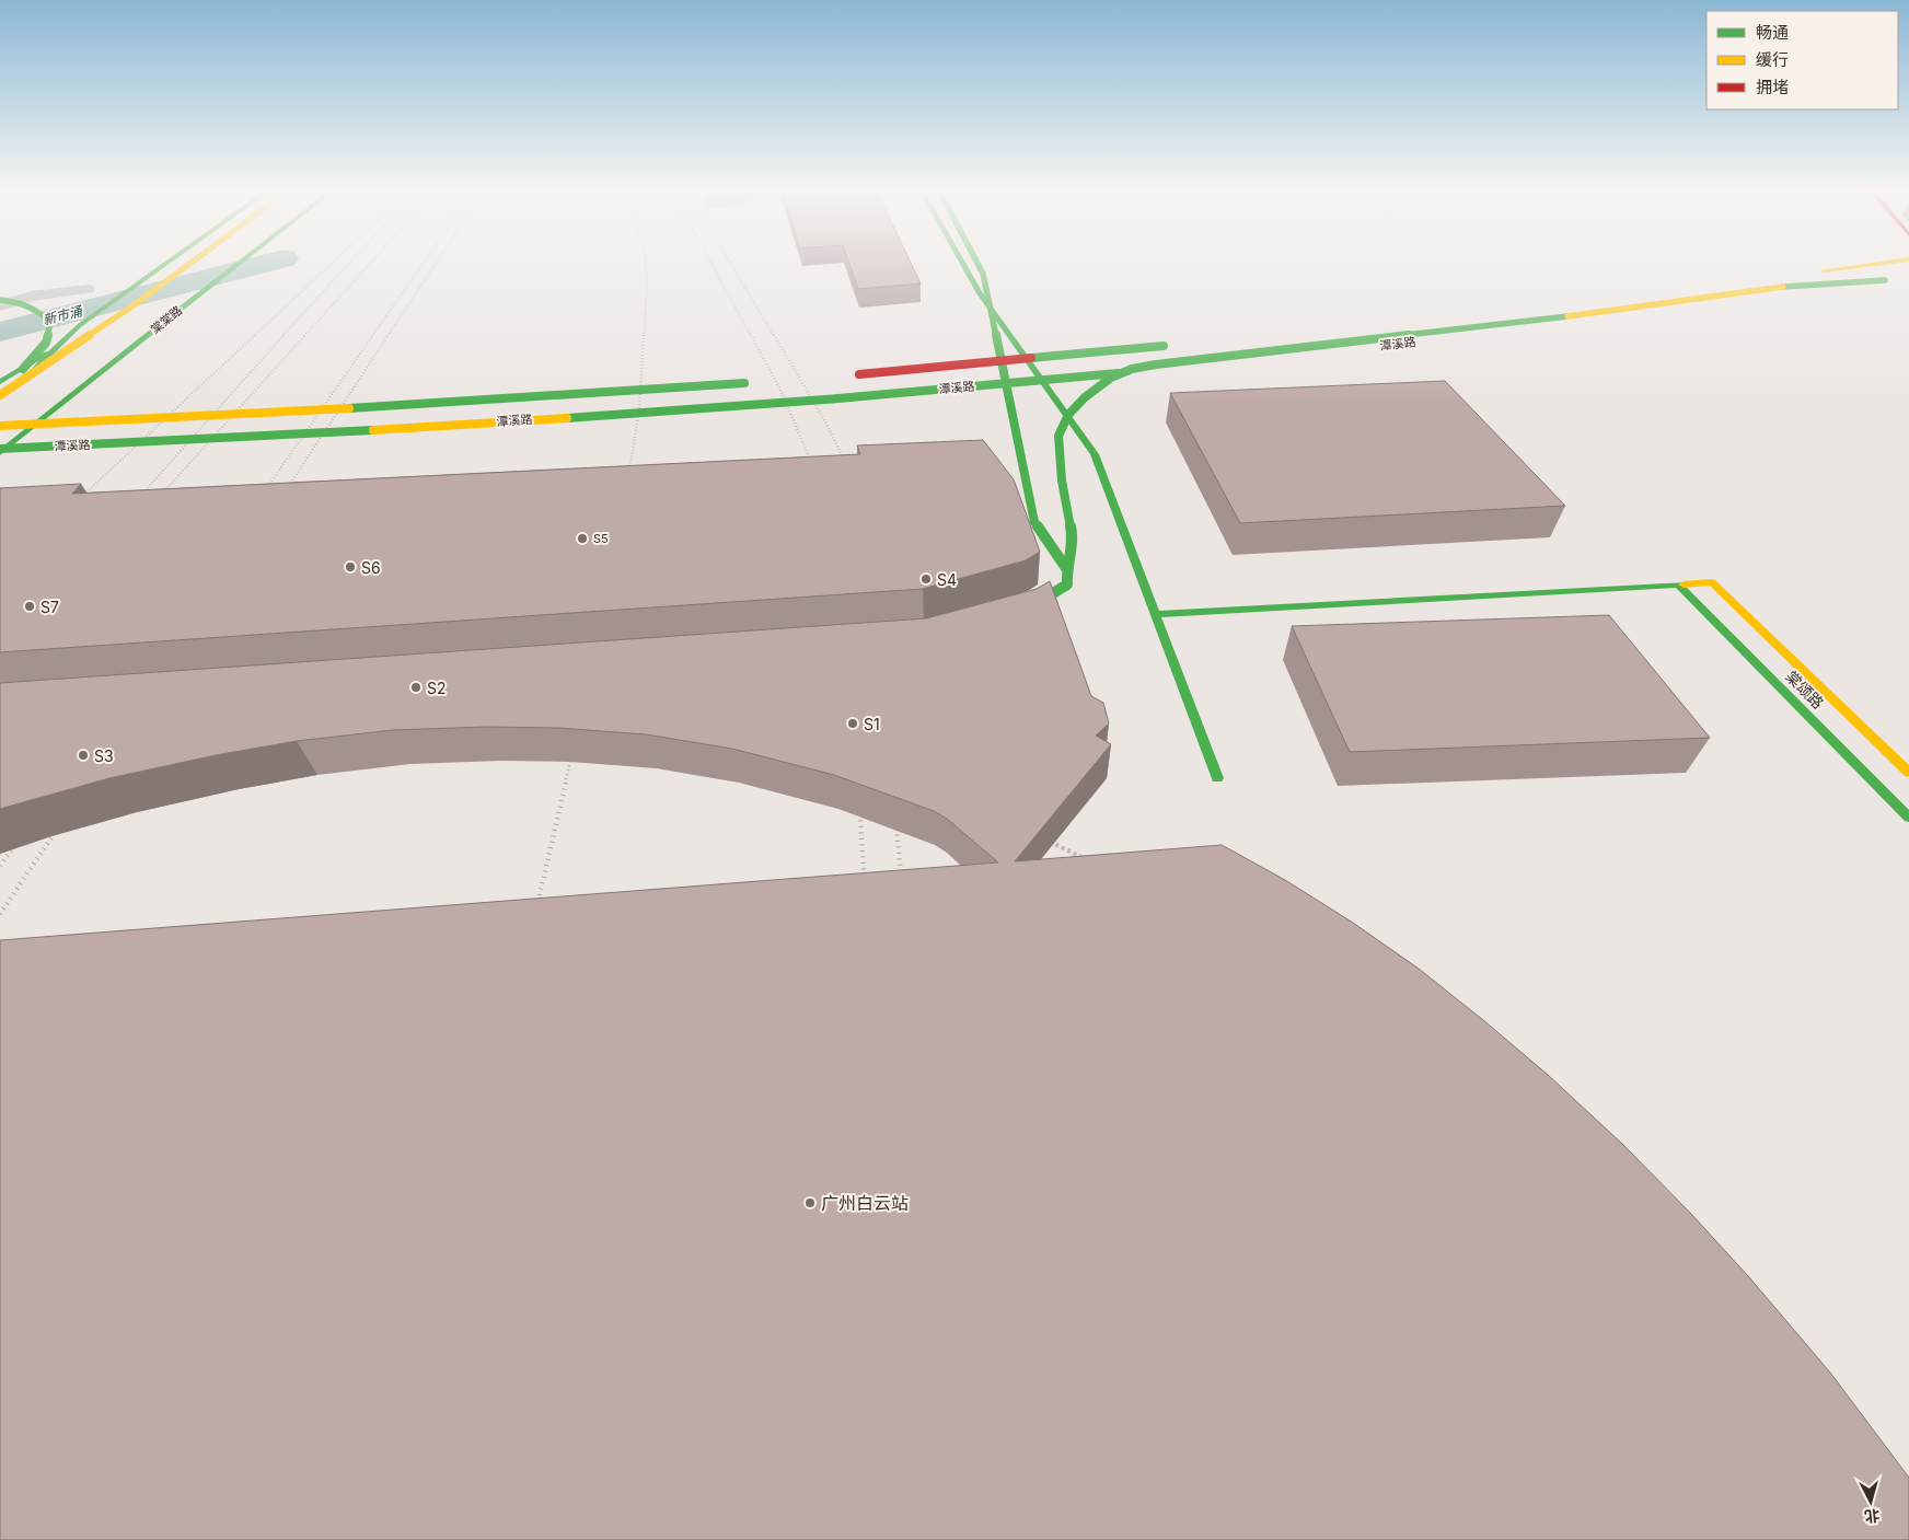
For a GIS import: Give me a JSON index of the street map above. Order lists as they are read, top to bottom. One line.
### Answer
{"streets":{"street":["棠棠路","潭溪路","棠颂路"]},"crossings":[["棠棠路","潭溪路"]],"water":["新市涌"],"places":["S5","S6","S4","S7","S2","S1","S3","广州白云站"],"legend":["畅通","缓行","拥堵"],"north":"bottom"}
